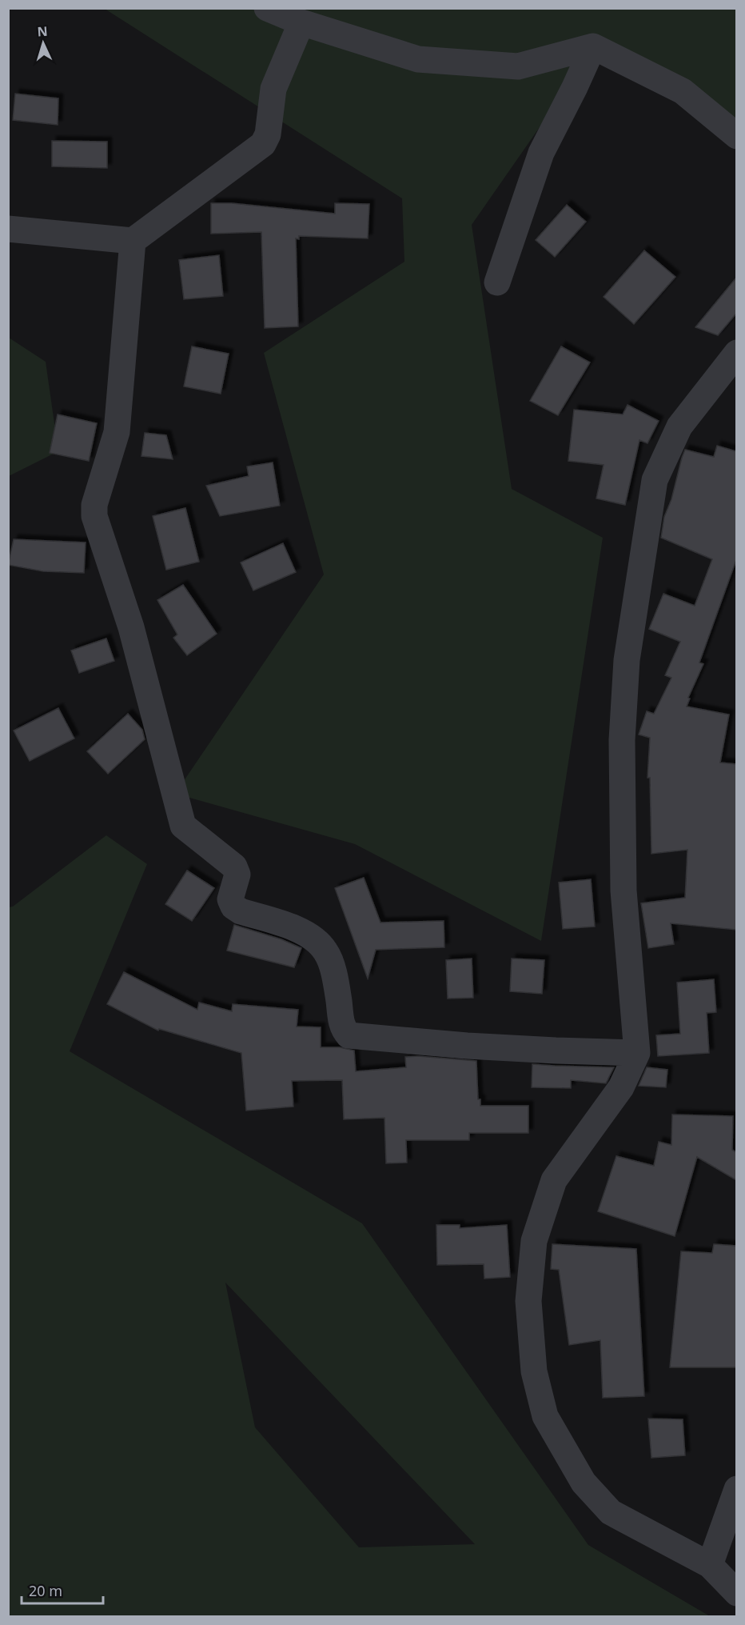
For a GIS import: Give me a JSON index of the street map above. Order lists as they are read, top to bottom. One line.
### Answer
{"scale_bar":"20 m","north":"top"}
